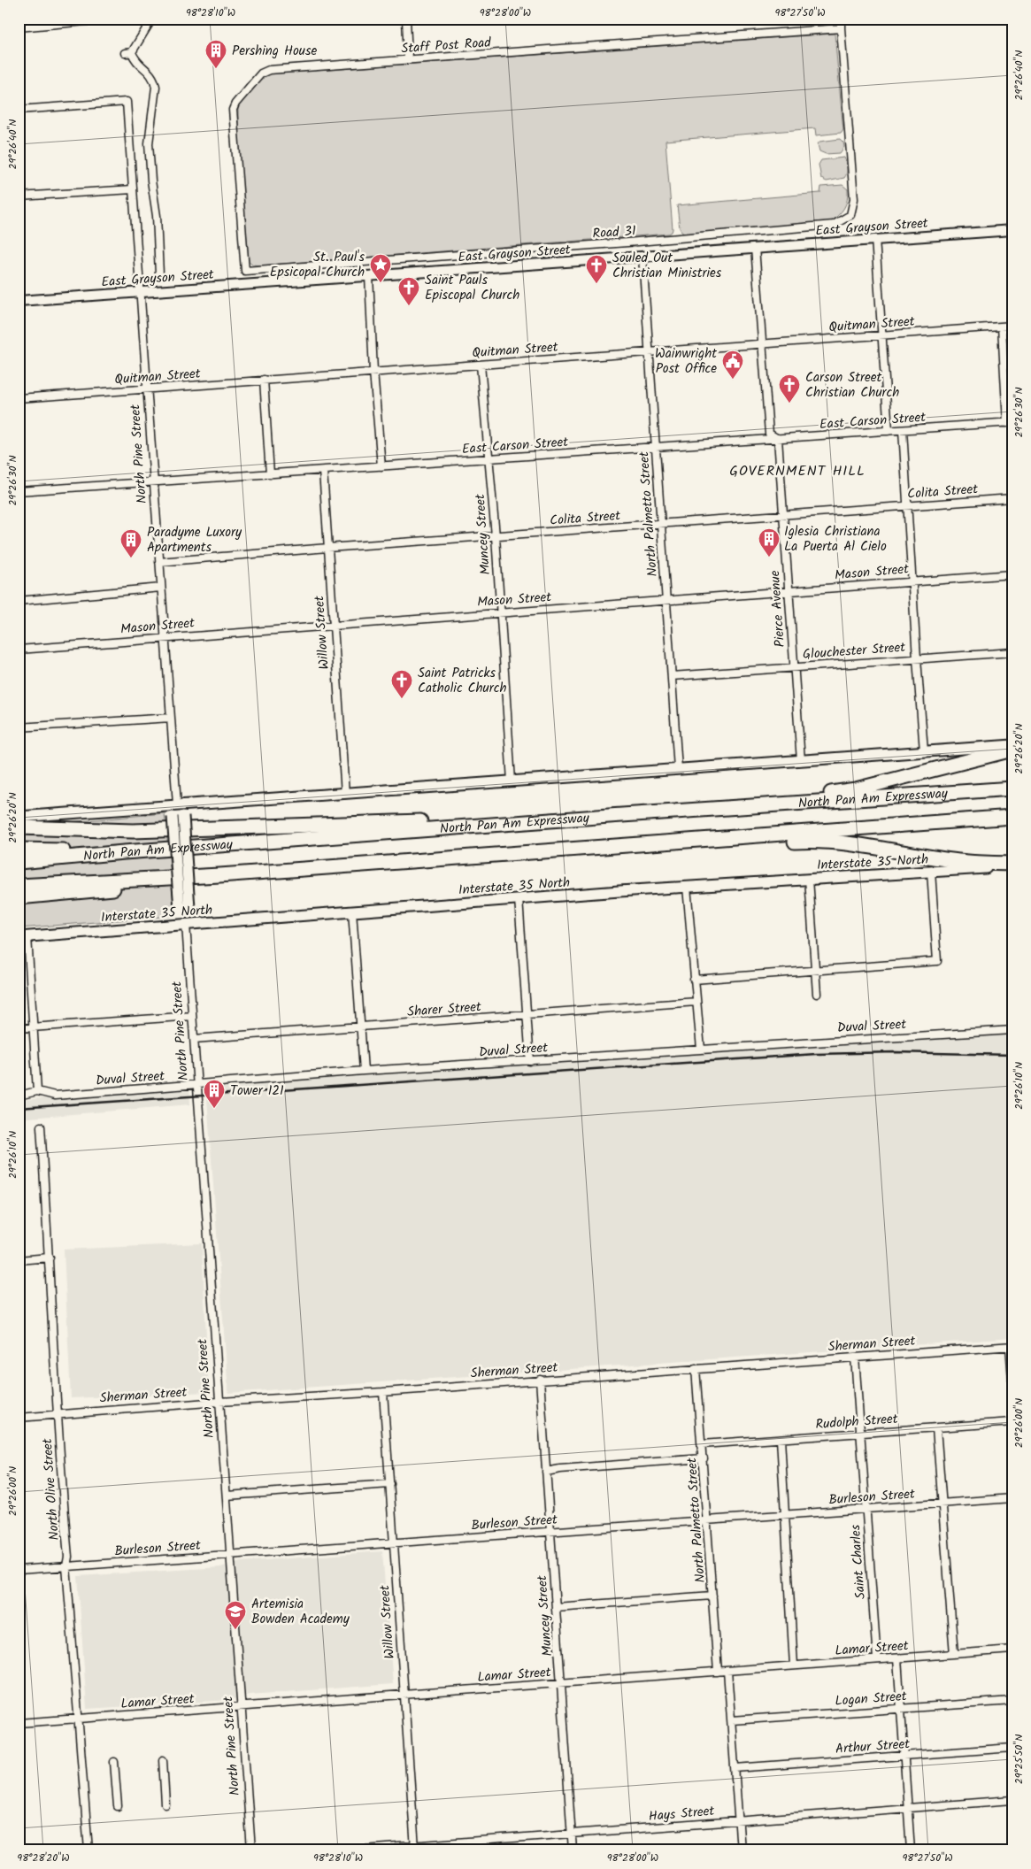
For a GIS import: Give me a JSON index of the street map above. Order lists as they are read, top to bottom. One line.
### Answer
{"streets":{"highway":["North Pan Am Expressway"],"main road":["North Pine Street","Interstate 35 North"],"street":["Staff Post Road","East Grayson Street","Road 31","Quitman Street","East Carson Street","Colita Street","North Palmetto Street","Muncey Street","Mason Street","Pierce Avenue","Willow Street","Glouchester Street","Sharer Street","Duval Street","Sherman Street","Rudolph Street","North Olive Street","Burleson Street","Saint Charles","Lamar Street","Logan Street","Arthur Street","Hays Street"]},"crossings":[["Staff Post Road","Road 31"],["East Grayson Street","North Pine Street"],["East Grayson Street","North Palmetto Street"],["East Grayson Street","Pierce Avenue"],["Quitman Street","North Pine Street"],["Quitman Street","North Palmetto Street"],["Quitman Street","Muncey Street"],["Quitman Street","Pierce Avenue"],["East Carson Street","North Pine Street"],["East Carson Street","North Palmetto Street"],["East Carson Street","Muncey Street"],["East Carson Street","Pierce Avenue"],["East Carson Street","Willow Street"],["North Pine Street","Colita Street"],["North Pine Street","Mason Street"],["North Pine Street","Interstate 35 North"],["North Pine Street","Sharer Street"],["North Pine Street","Duval Street"],["North Pine Street","Sherman Street"],["North Pine Street","Burleson Street"],["North Pine Street","Lamar Street"],["Colita Street","North Palmetto Street"],["Colita Street","Muncey Street"],["Colita Street","Pierce Avenue"],["Colita Street","Willow Street"],["North Palmetto Street","Mason Street"],["North Palmetto Street","Glouchester Street"],["North Palmetto Street","Sherman Street"],["North Palmetto Street","Rudolph Street"],["North Palmetto Street","Burleson Street"],["North Palmetto Street","Lamar Street"],["Muncey Street","Mason Street"],["Muncey Street","Sherman Street"],["Muncey Street","Burleson Street"],["Muncey Street","Lamar Street"],["Muncey Street","Hays Street"],["Mason Street","Pierce Avenue"],["Mason Street","Willow Street"],["Pierce Avenue","Glouchester Street"],["Willow Street","Sherman Street"],["Willow Street","Burleson Street"],["Willow Street","Lamar Street"],["Willow Street","Hays Street"],["Sherman Street","North Olive Street"],["Sherman Street","Saint Charles"],["Rudolph Street","Saint Charles"],["North Olive Street","Burleson Street"],["North Olive Street","Lamar Street"],["Burleson Street","Saint Charles"],["Saint Charles","Lamar Street"]],"districts":["GOVERNMENT HILL"],"places":{"building":["Pershing House","Iglesia Christiana La Puerta Al Cielo","Paradyme Luxory Apartments","Tower 121"],"place":["St. Paul's Epsicopal Church"],"church":["Souled Out Christian Ministries","Saint Pauls Episcopal Church","Carson Street Christian Church","Saint Patricks Catholic Church"],"public building":["Wainwright Post Office"],"school or university":["Artemisia Bowden Academy"]},"coordinates":["98°28'10\"W","98°28'00\"W","98°27'50\"W","29°26'40\"N","29°26'30\"N","29°26'20\"N","29°26'10\"N","29°26'00\"N","29°25'50\"N","98°28'20\"W"]}
